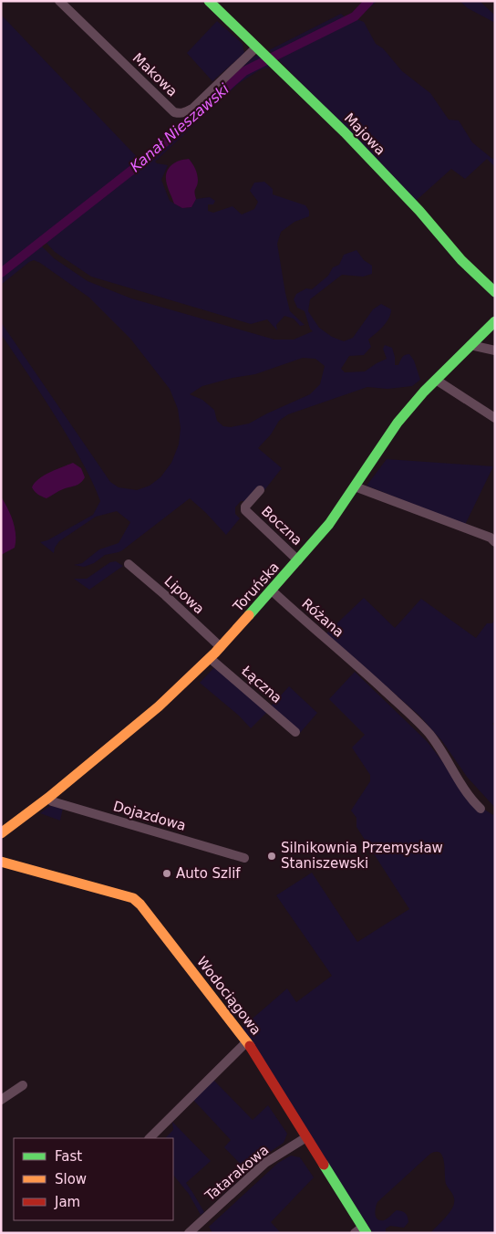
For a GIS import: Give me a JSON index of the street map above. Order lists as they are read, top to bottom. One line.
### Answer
{"streets":{"street":["Makowa","Majowa","Boczna","Toruńska","Lipowa","Różana","Łączna","Dojazdowa","Wodociągowa","Tatarakowa"]},"crossings":[["Makowa","Majowa"],["Boczna","Toruńska"],["Toruńska","Lipowa"],["Toruńska","Różana"],["Toruńska","Łączna"],["Toruńska","Dojazdowa"],["Wodociągowa","Tatarakowa"]],"water":["Kanał Nieszawski"],"places":["Silnikownia Przemysław Staniszewski","Auto Szlif"],"legend":["Fast","Slow","Jam"]}
